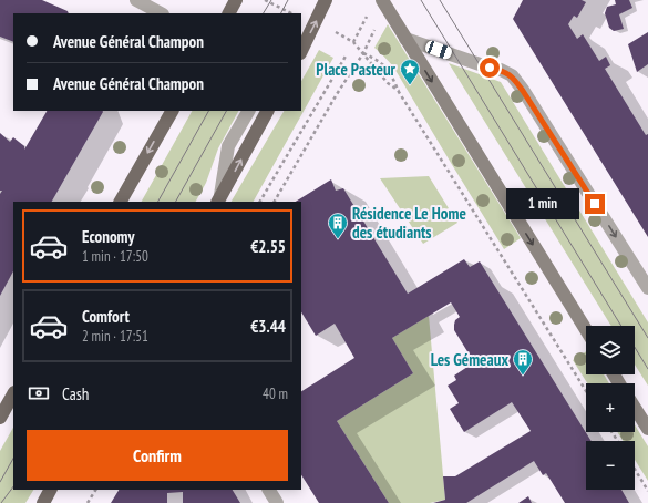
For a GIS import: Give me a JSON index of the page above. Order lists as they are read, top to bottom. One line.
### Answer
{"places":{"place":["Place Pasteur"],"building":["Résidence Le Home des étudiants","Les Gémeaux"]},"page":{"banner":["Avenue Général Champon","Avenue Général Champon"],"bubble":"1 min","list":[{"name":"Economy","note":"1 min · 17:50","value":"€2.55"},{"name":"Comfort","note":"2 min · 17:51","value":"€3.44"}],"map_buttons":["+","−"],"pay":["Cash","40 m"],"buttons":"Confirm"}}
